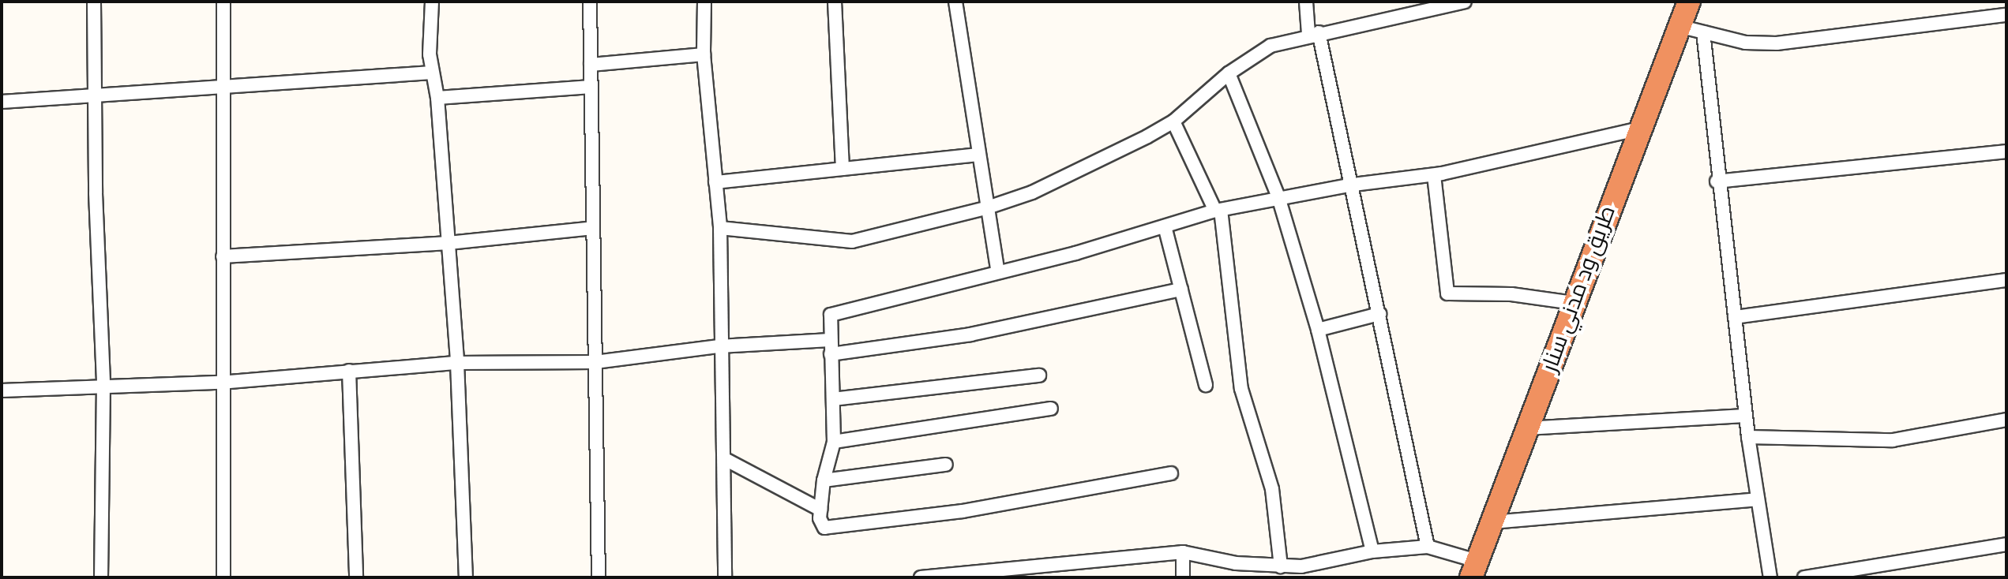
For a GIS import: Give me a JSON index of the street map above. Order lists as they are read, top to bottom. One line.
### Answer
{"streets":{"highway":["طريق ود مدني سنار"]}}
